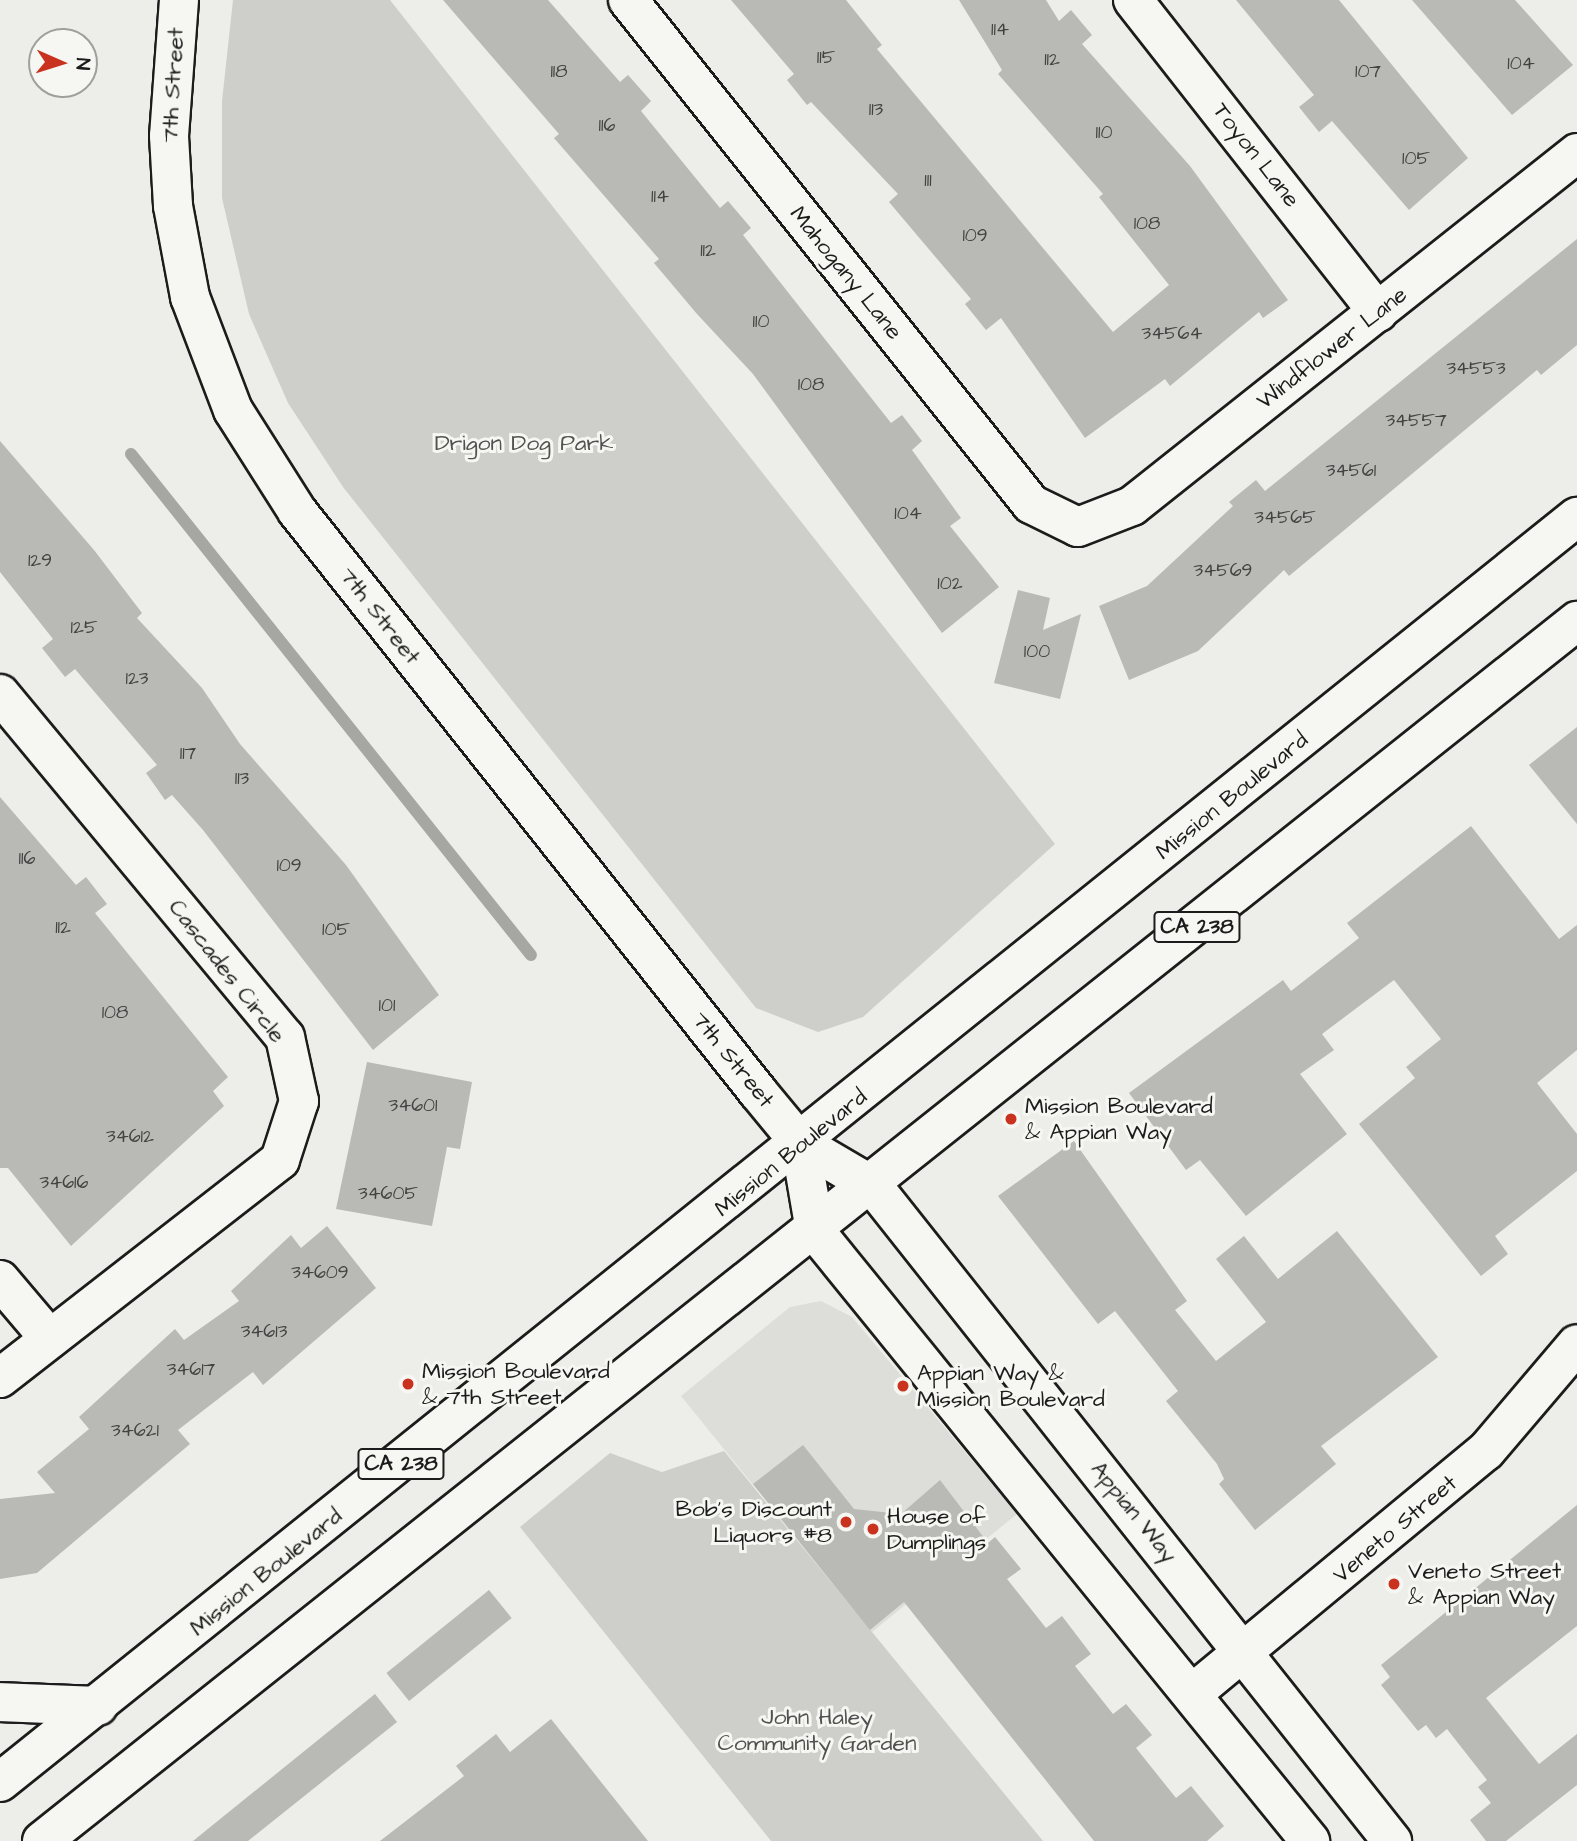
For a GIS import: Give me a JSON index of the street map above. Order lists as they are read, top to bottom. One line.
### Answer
{"streets":{"street":["7th Street","Toyon Lane","Mahogany Lane","Windflower Lane","Mission Boulevard","CA 238","Cascades Circle","Appian Way","Veneto Street"]},"crossings":[["7th Street","Mission Boulevard"],["7th Street","CA 238"],["7th Street","Appian Way"],["Toyon Lane","Windflower Lane"],["Mahogany Lane","Windflower Lane"],["CA 238","Appian Way"],["Appian Way","Veneto Street"]],"parks":["Drigon Dog Park","John Haley Community Garden"],"places":["Mission Boulevard & Appian Way","Mission Boulevard & 7th Street","Appian Way & Mission Boulevard","Bob's Discount Liquors #8","House of Dumplings","Veneto Street & Appian Way"],"house_numbers":["114","115","112","104","118","107","113","116","110","105","111","114","108","109","112","110","34564","34553","108","34557","34561","104","34565","129","34569","102","125","100","123","117","113","116","109","112","105","101","108","34601","34612","34616","34605","34609","34613","34617","34621"],"north":"right"}
